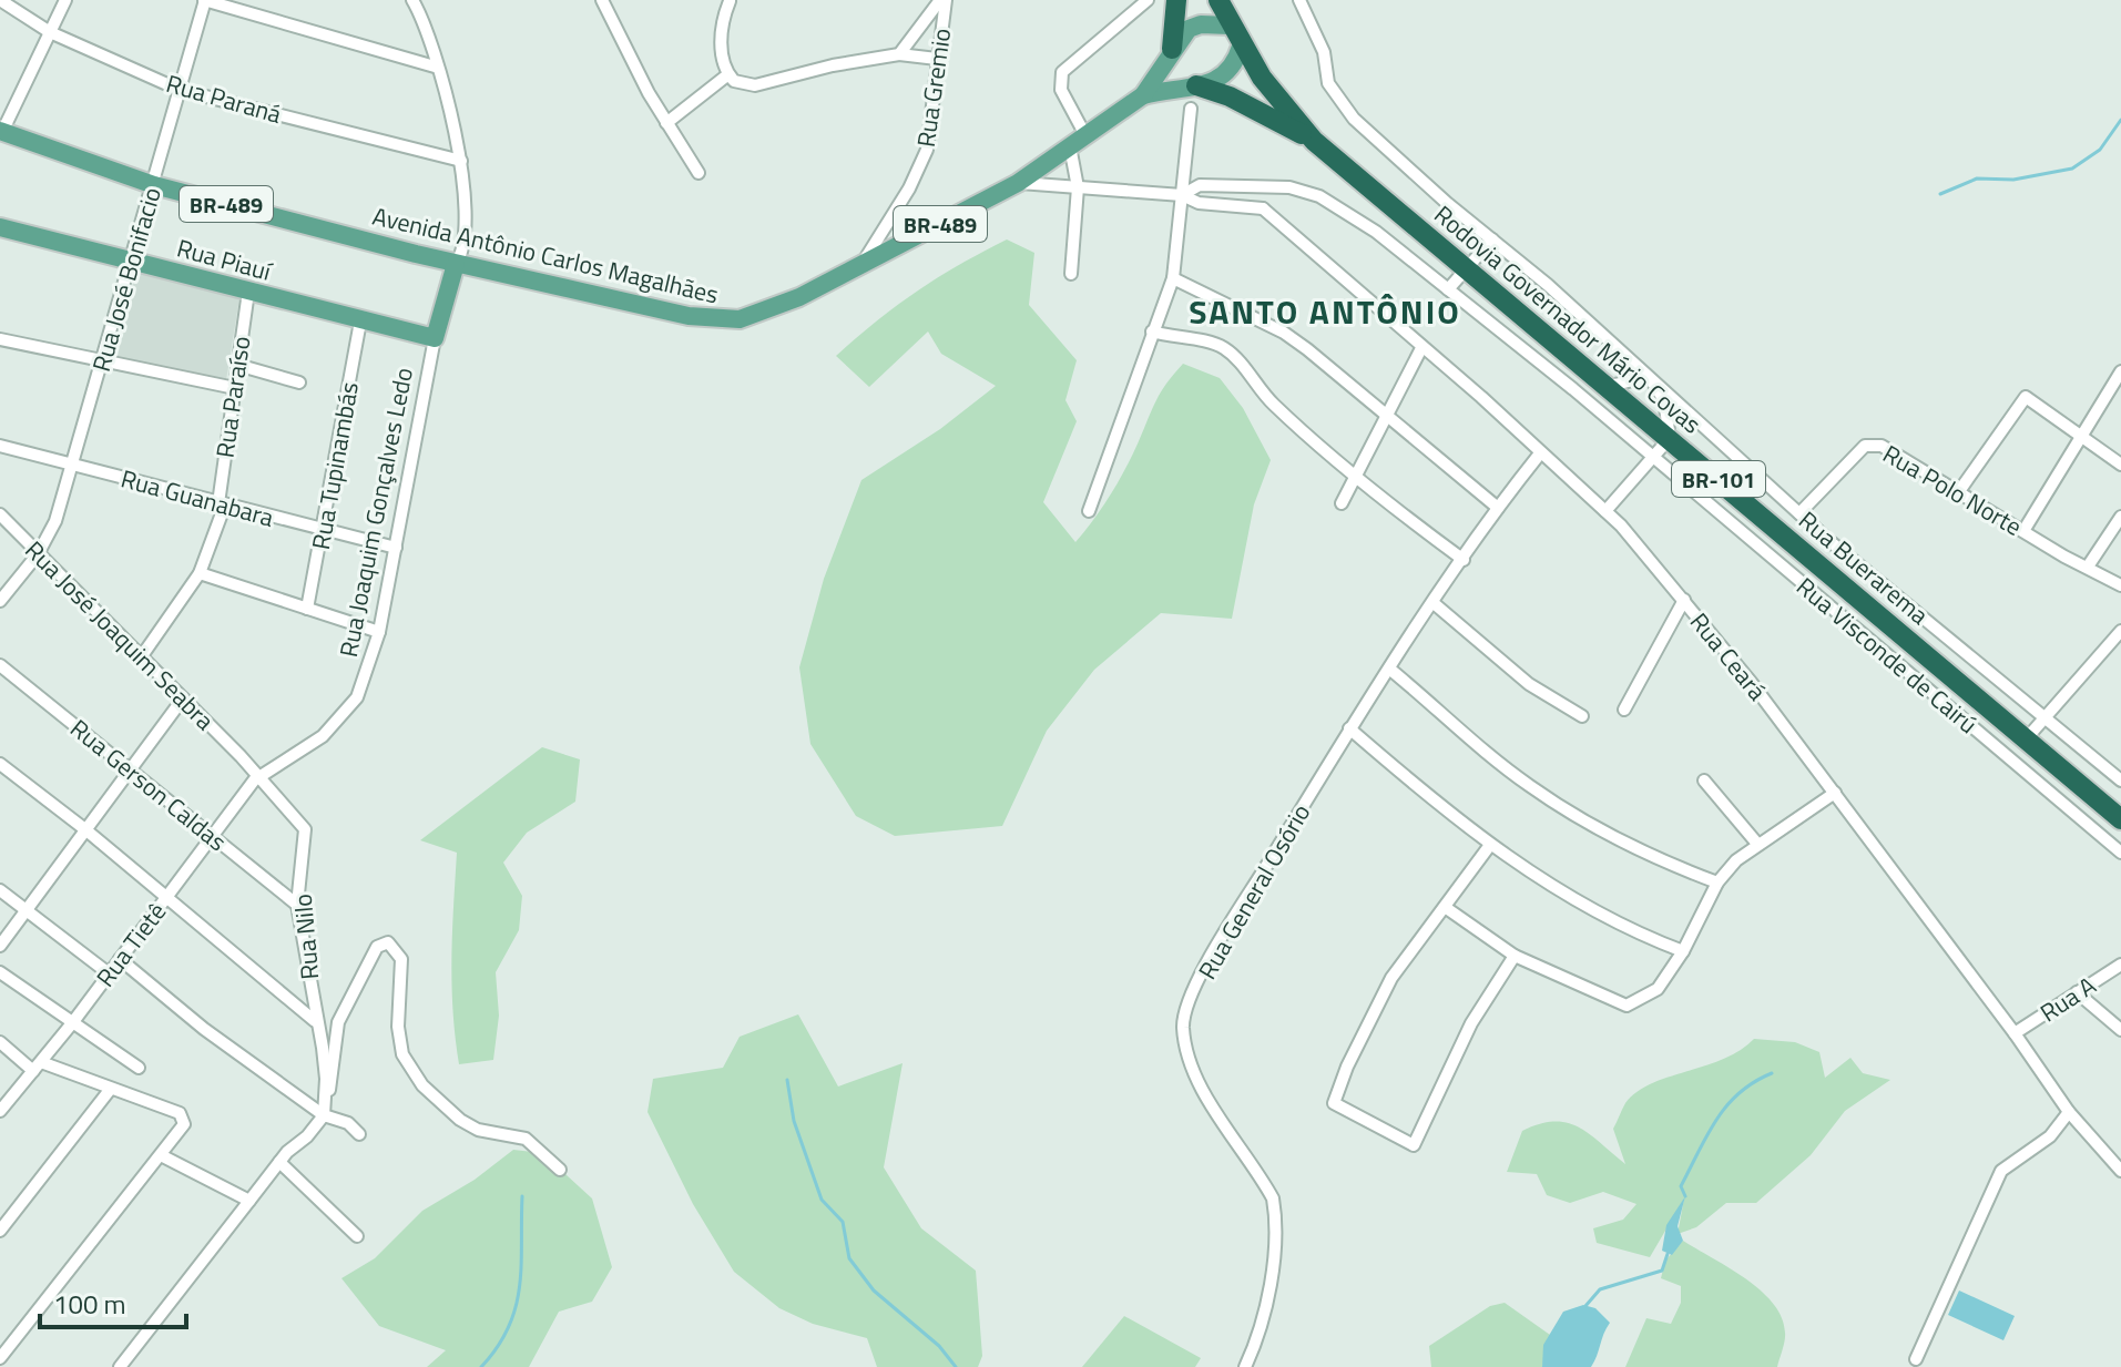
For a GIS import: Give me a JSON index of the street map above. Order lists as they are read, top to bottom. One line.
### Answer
{"streets":{"highway":["Rodovia Governador Mário Covas","BR-101"],"main road":["BR-489","Avenida Antônio Carlos Magalhães","Rua Piauí","Rua Joaquim Gonçalves Ledo"],"street":["Rua Gremio","Rua Paraná","Rua José Bonifacio","Rua Paraíso","Rua Tupinambás","Rua Polo Norte","Rua Guanabara","Rua Buerarema","Rua José Joaquim Seabra","Rua Visconde de Cairú","Rua Ceará","Rua Gerson Caldas","Rua General Osório","Rua Nilo","Rua Tietê","Rua A"]},"crossings":[["Rua Gremio","Avenida Antônio Carlos Magalhães"],["Rua Paraná","Rua José Bonifacio"],["BR-489","Avenida Antônio Carlos Magalhães"],["BR-489","Rodovia Governador Mário Covas"],["Avenida Antônio Carlos Magalhães","Rua José Bonifacio"],["Avenida Antônio Carlos Magalhães","Rua Joaquim Gonçalves Ledo"],["Rua Piauí","Rua José Bonifacio"],["Rua Piauí","Rua Paraíso"],["Rua Piauí","Rua Tupinambás"],["Rua Piauí","Rua Joaquim Gonçalves Ledo"],["Rua José Bonifacio","Rua Guanabara"],["Rua José Bonifacio","Rua José Joaquim Seabra"],["Rua Paraíso","Rua Guanabara"],["Rua Paraíso","Rua José Joaquim Seabra"],["Rua Tupinambás","Rua Guanabara"],["Rua Polo Norte","Rua Buerarema"],["Rua Guanabara","Rua Joaquim Gonçalves Ledo"],["Rua Joaquim Gonçalves Ledo","Rua José Joaquim Seabra"],["Rua Joaquim Gonçalves Ledo","Rua Nilo"],["Rua Joaquim Gonçalves Ledo","Rua Tietê"],["Rua José Joaquim Seabra","Rua Nilo"],["Rua José Joaquim Seabra","Rua Tietê"],["Rua Ceará","Rua General Osório"],["Rua Ceará","Rua A"],["Rua Gerson Caldas","Rua Nilo"],["Rua Gerson Caldas","Rua Tietê"],["Rua Nilo","Rua Tietê"]],"districts":["SANTO ANTÔNIO"],"scale_bar":"100 m"}
